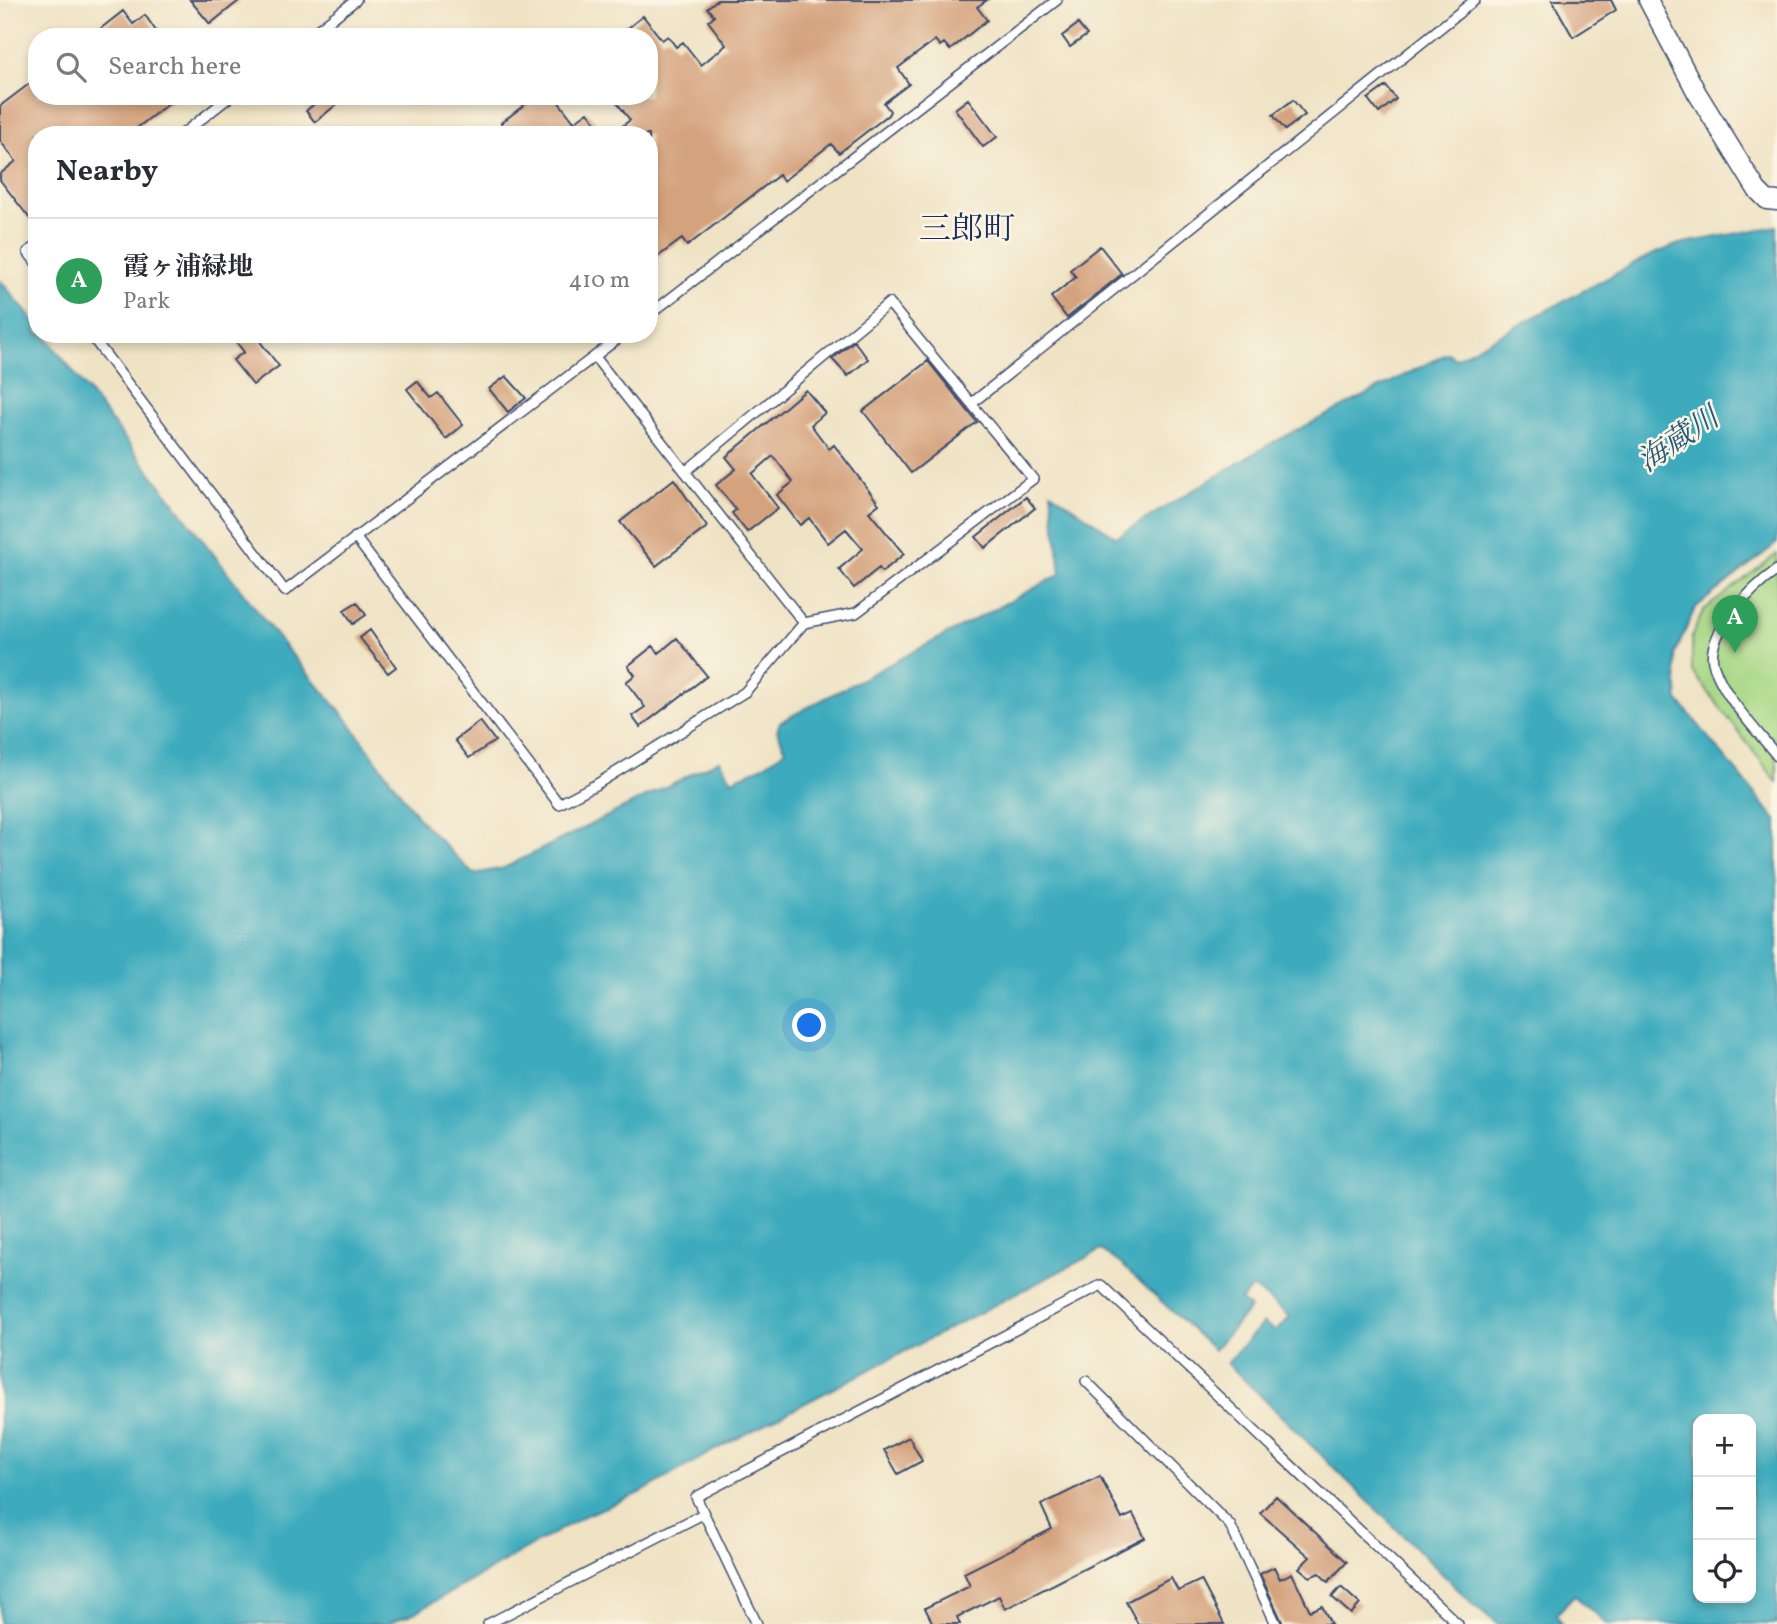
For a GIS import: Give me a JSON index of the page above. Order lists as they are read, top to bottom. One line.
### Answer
{"districts":["三郎町"],"water":["海蔵川"],"page":{"search":"Search here","heading":"Nearby","list":[{"mark":"A","name":"霞ヶ浦緑地","note":"Park","value":"410 m"}],"pins":"A","map_buttons":["+","−"]}}
